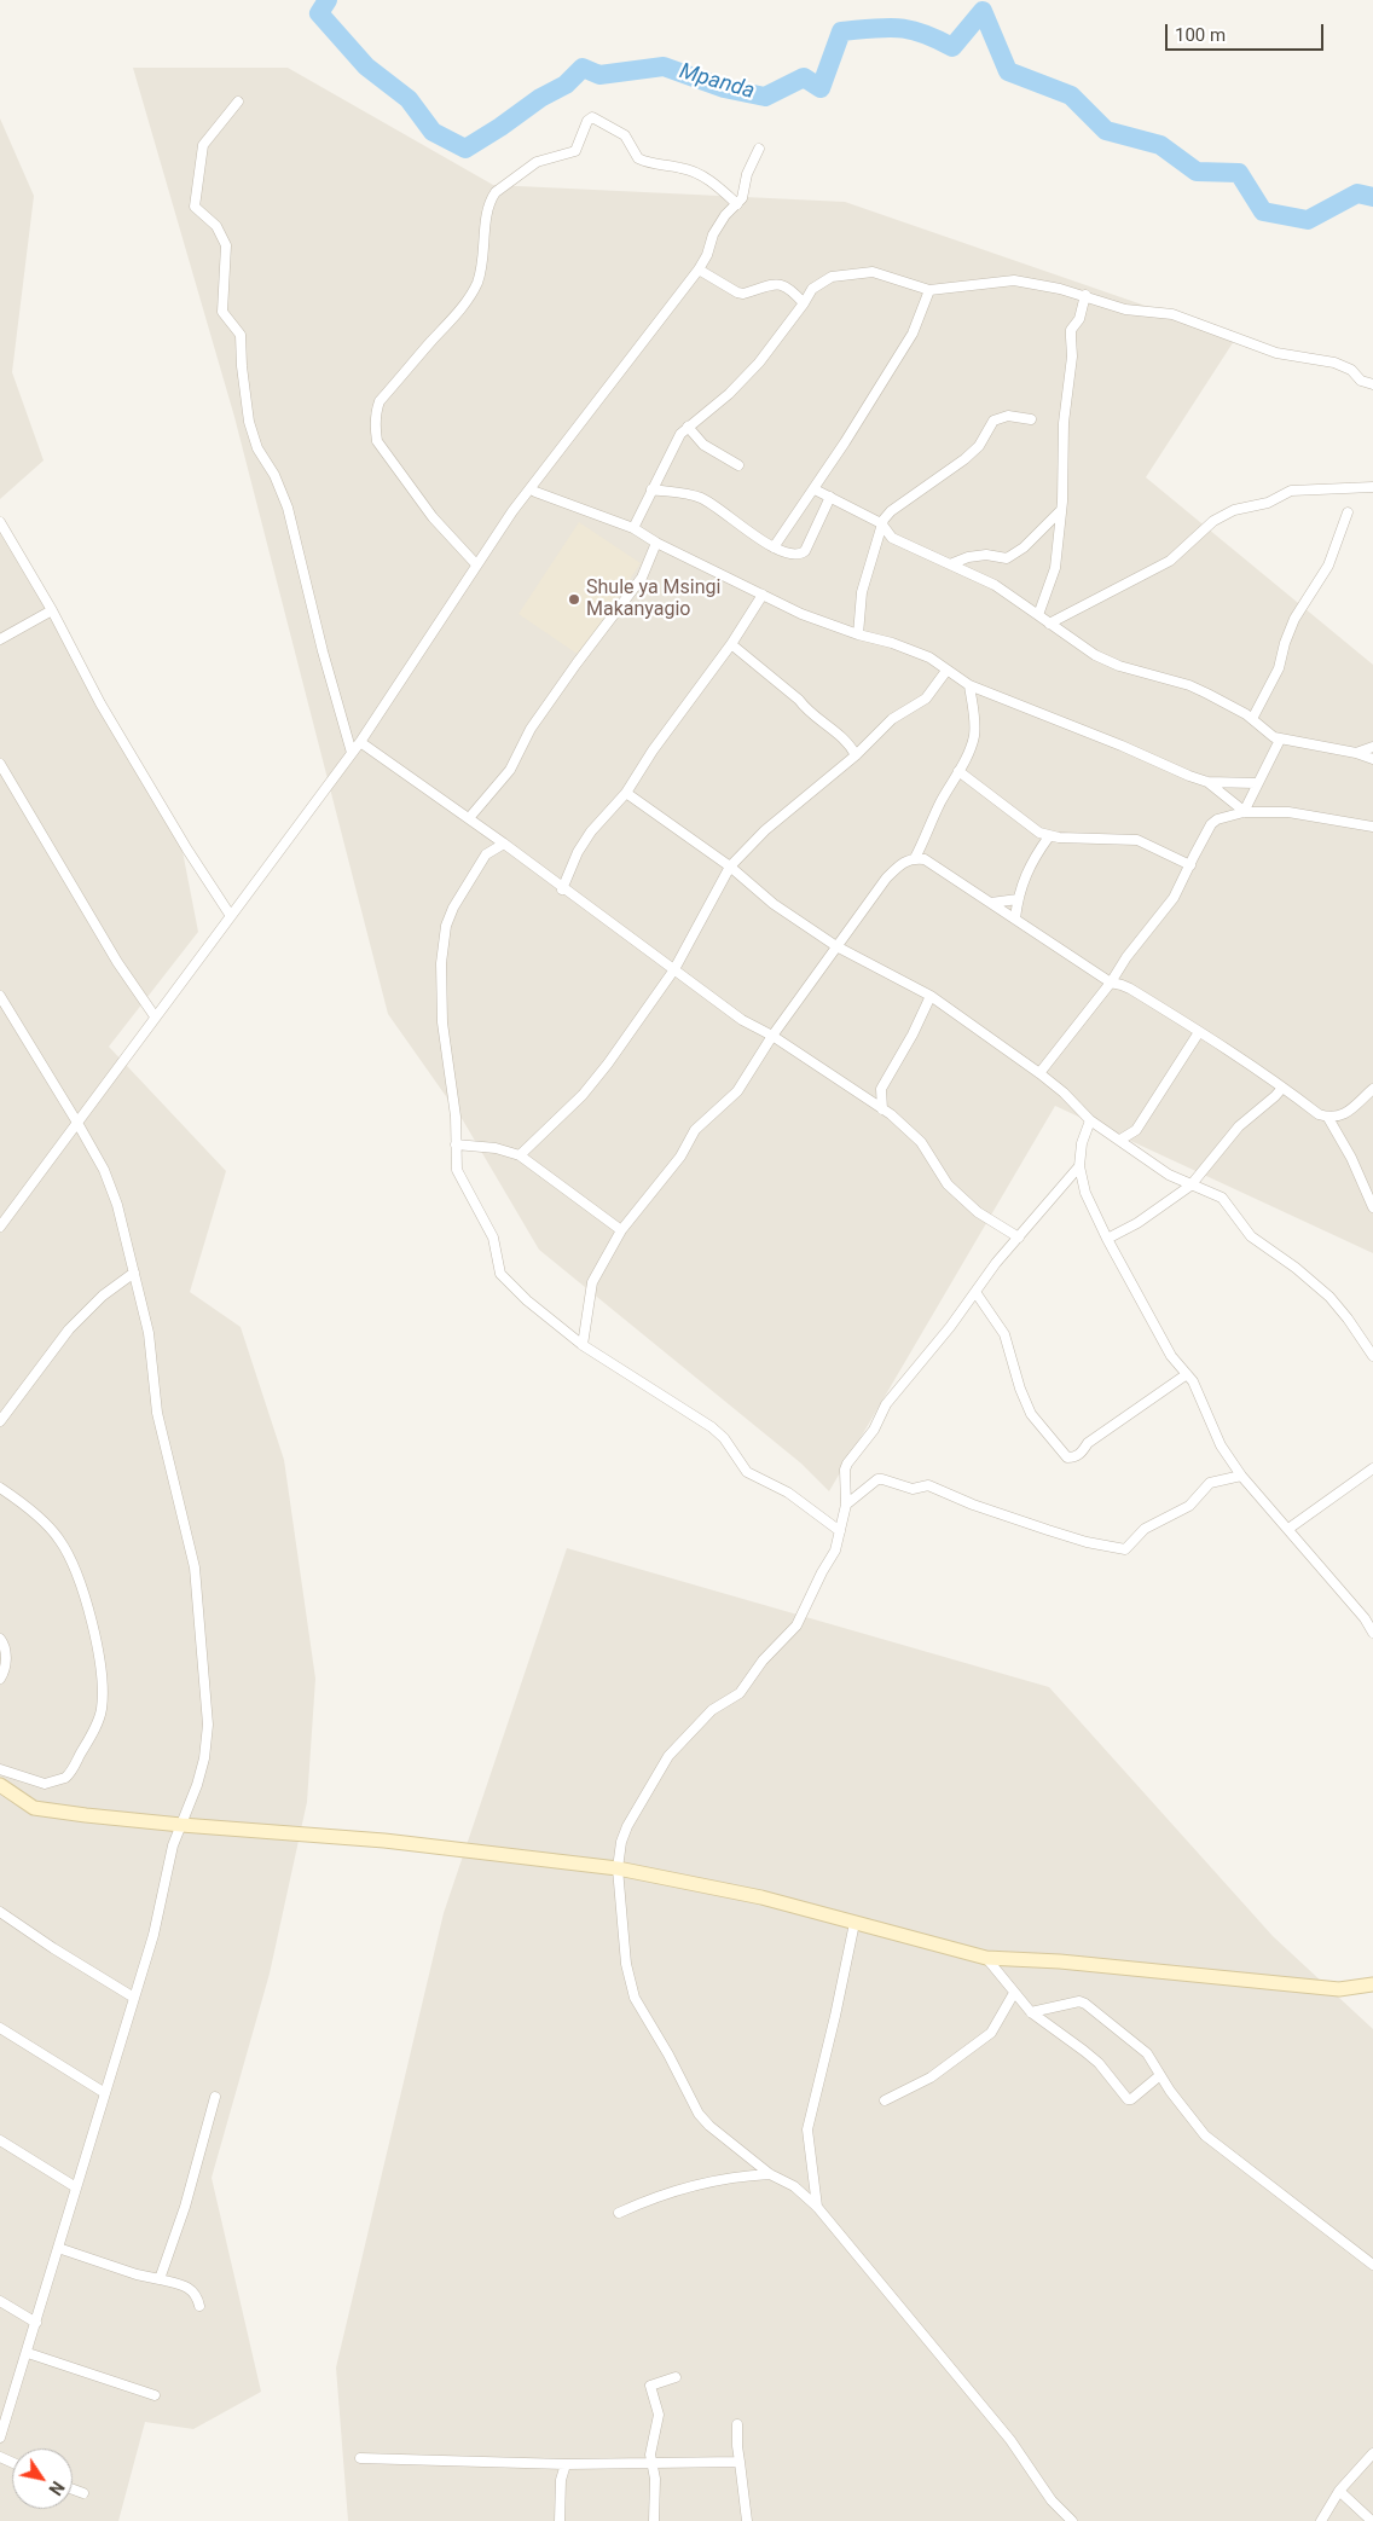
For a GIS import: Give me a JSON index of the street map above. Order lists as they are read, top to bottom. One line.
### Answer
{"water":["Mpanda"],"places":["Shule ya Msingi Makanyagio"],"scale_bar":"100 m","north":"bottom right"}
